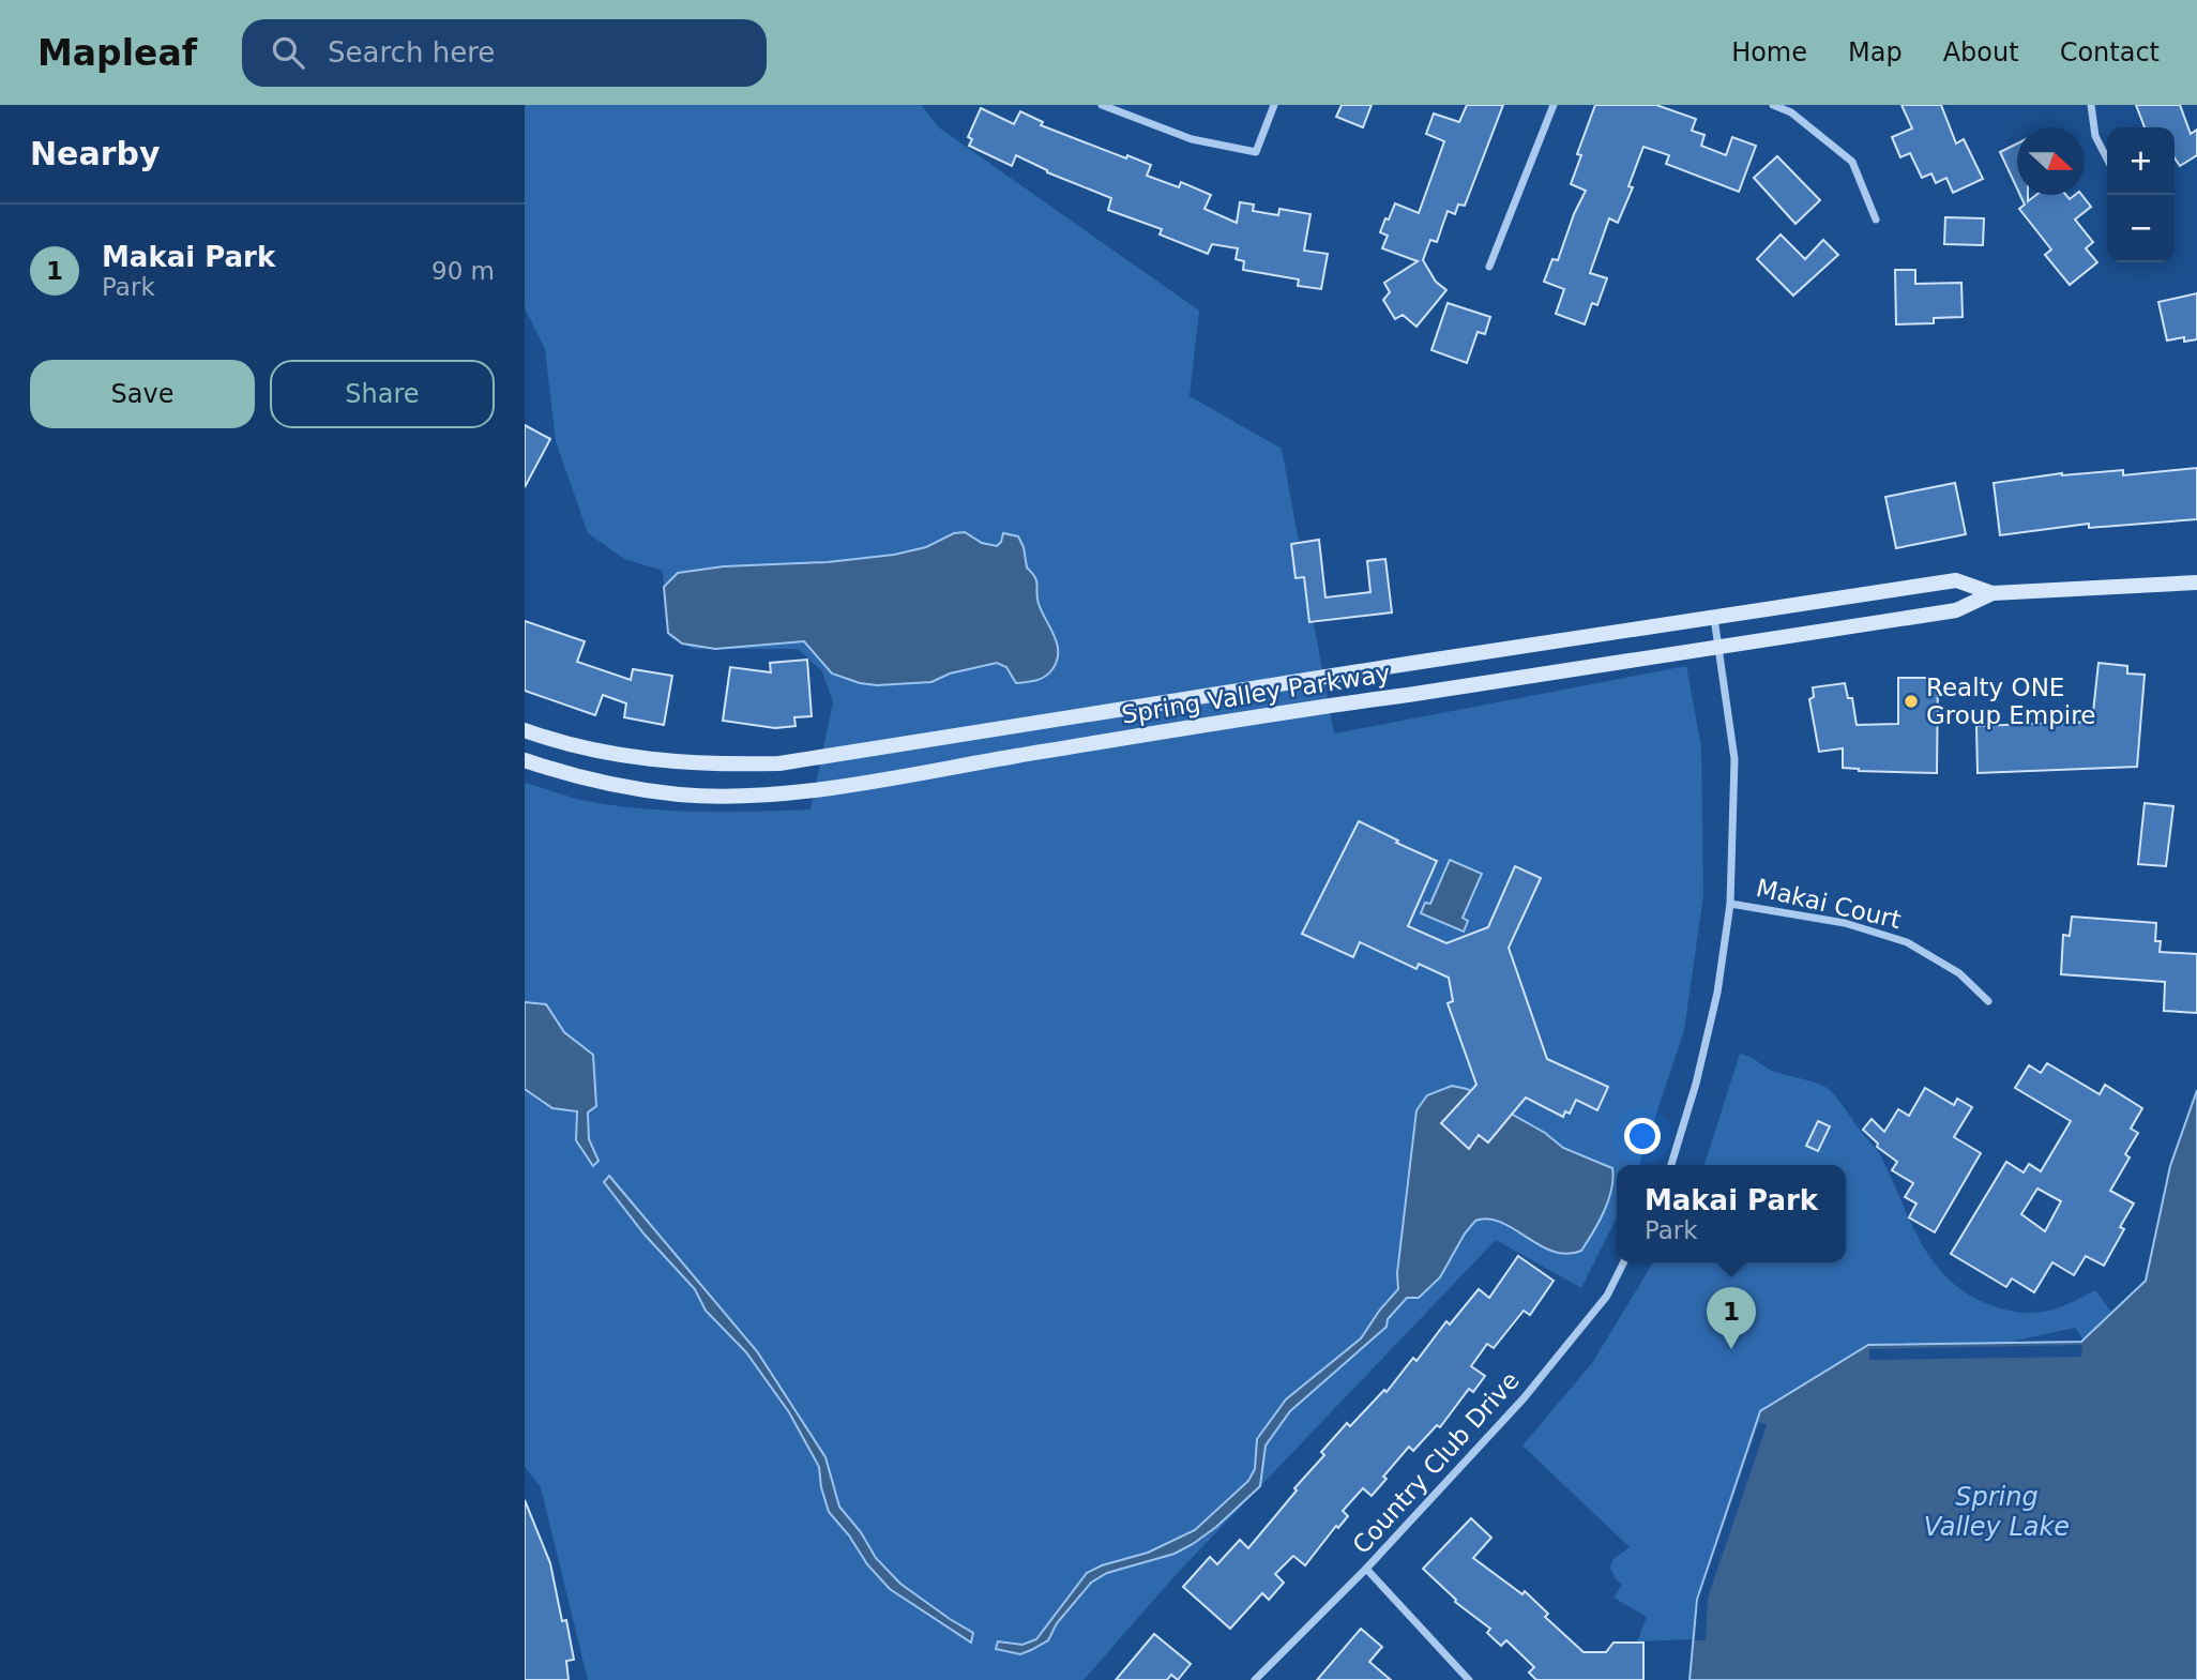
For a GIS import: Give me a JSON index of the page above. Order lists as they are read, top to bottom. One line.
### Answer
{"streets":{"street":["Spring Valley Parkway","Makai Court","Country Club Drive"]},"water":["Spring Valley Lake"],"places":["Realty ONE Group Empire"],"north":"right","page":{"header":"Mapleaf","search":"Search here","nav":["Home","Map","About","Contact"],"heading":"Nearby","map_buttons":["+","−"],"list":[{"mark":"1","name":"Makai Park","note":"Park","value":"90 m"}],"buttons":["Save","Share"],"popup":["Makai Park","Park"],"pins":"1"}}
